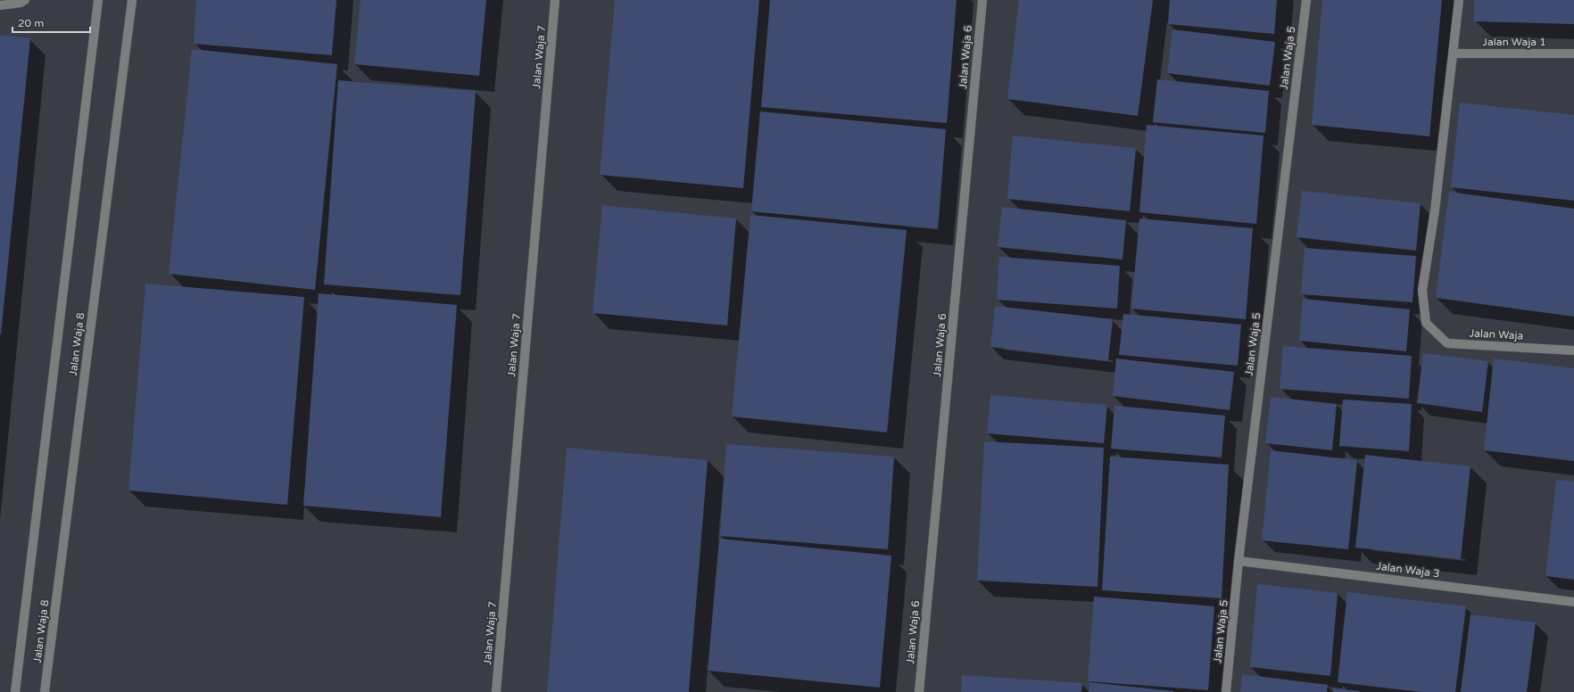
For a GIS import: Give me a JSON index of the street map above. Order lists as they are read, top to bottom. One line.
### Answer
{"streets":{"street":["Jalan Waja 1","Jalan Waja 7","Jalan Waja 6","Jalan Waja 5","Jalan Waja","Jalan Waja 8","Jalan Waja 3"]},"crossings":[["Jalan Waja 1","Jalan Waja"],["Jalan Waja 5","Jalan Waja 3"]],"scale_bar":"20 m"}
